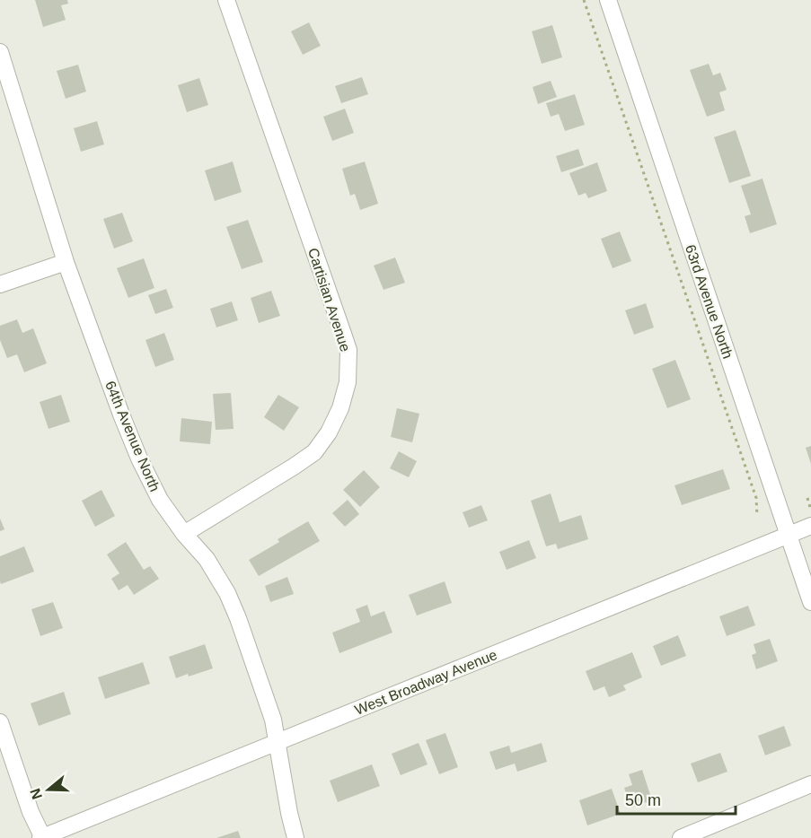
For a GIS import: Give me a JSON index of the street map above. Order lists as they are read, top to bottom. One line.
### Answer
{"streets":{"street":["Cartisian Avenue","63rd Avenue North","64th Avenue North","West Broadway Avenue"]},"crossings":[["Cartisian Avenue","64th Avenue North"],["63rd Avenue North","West Broadway Avenue"],["64th Avenue North","West Broadway Avenue"]],"scale_bar":"50 m","north":"left"}
